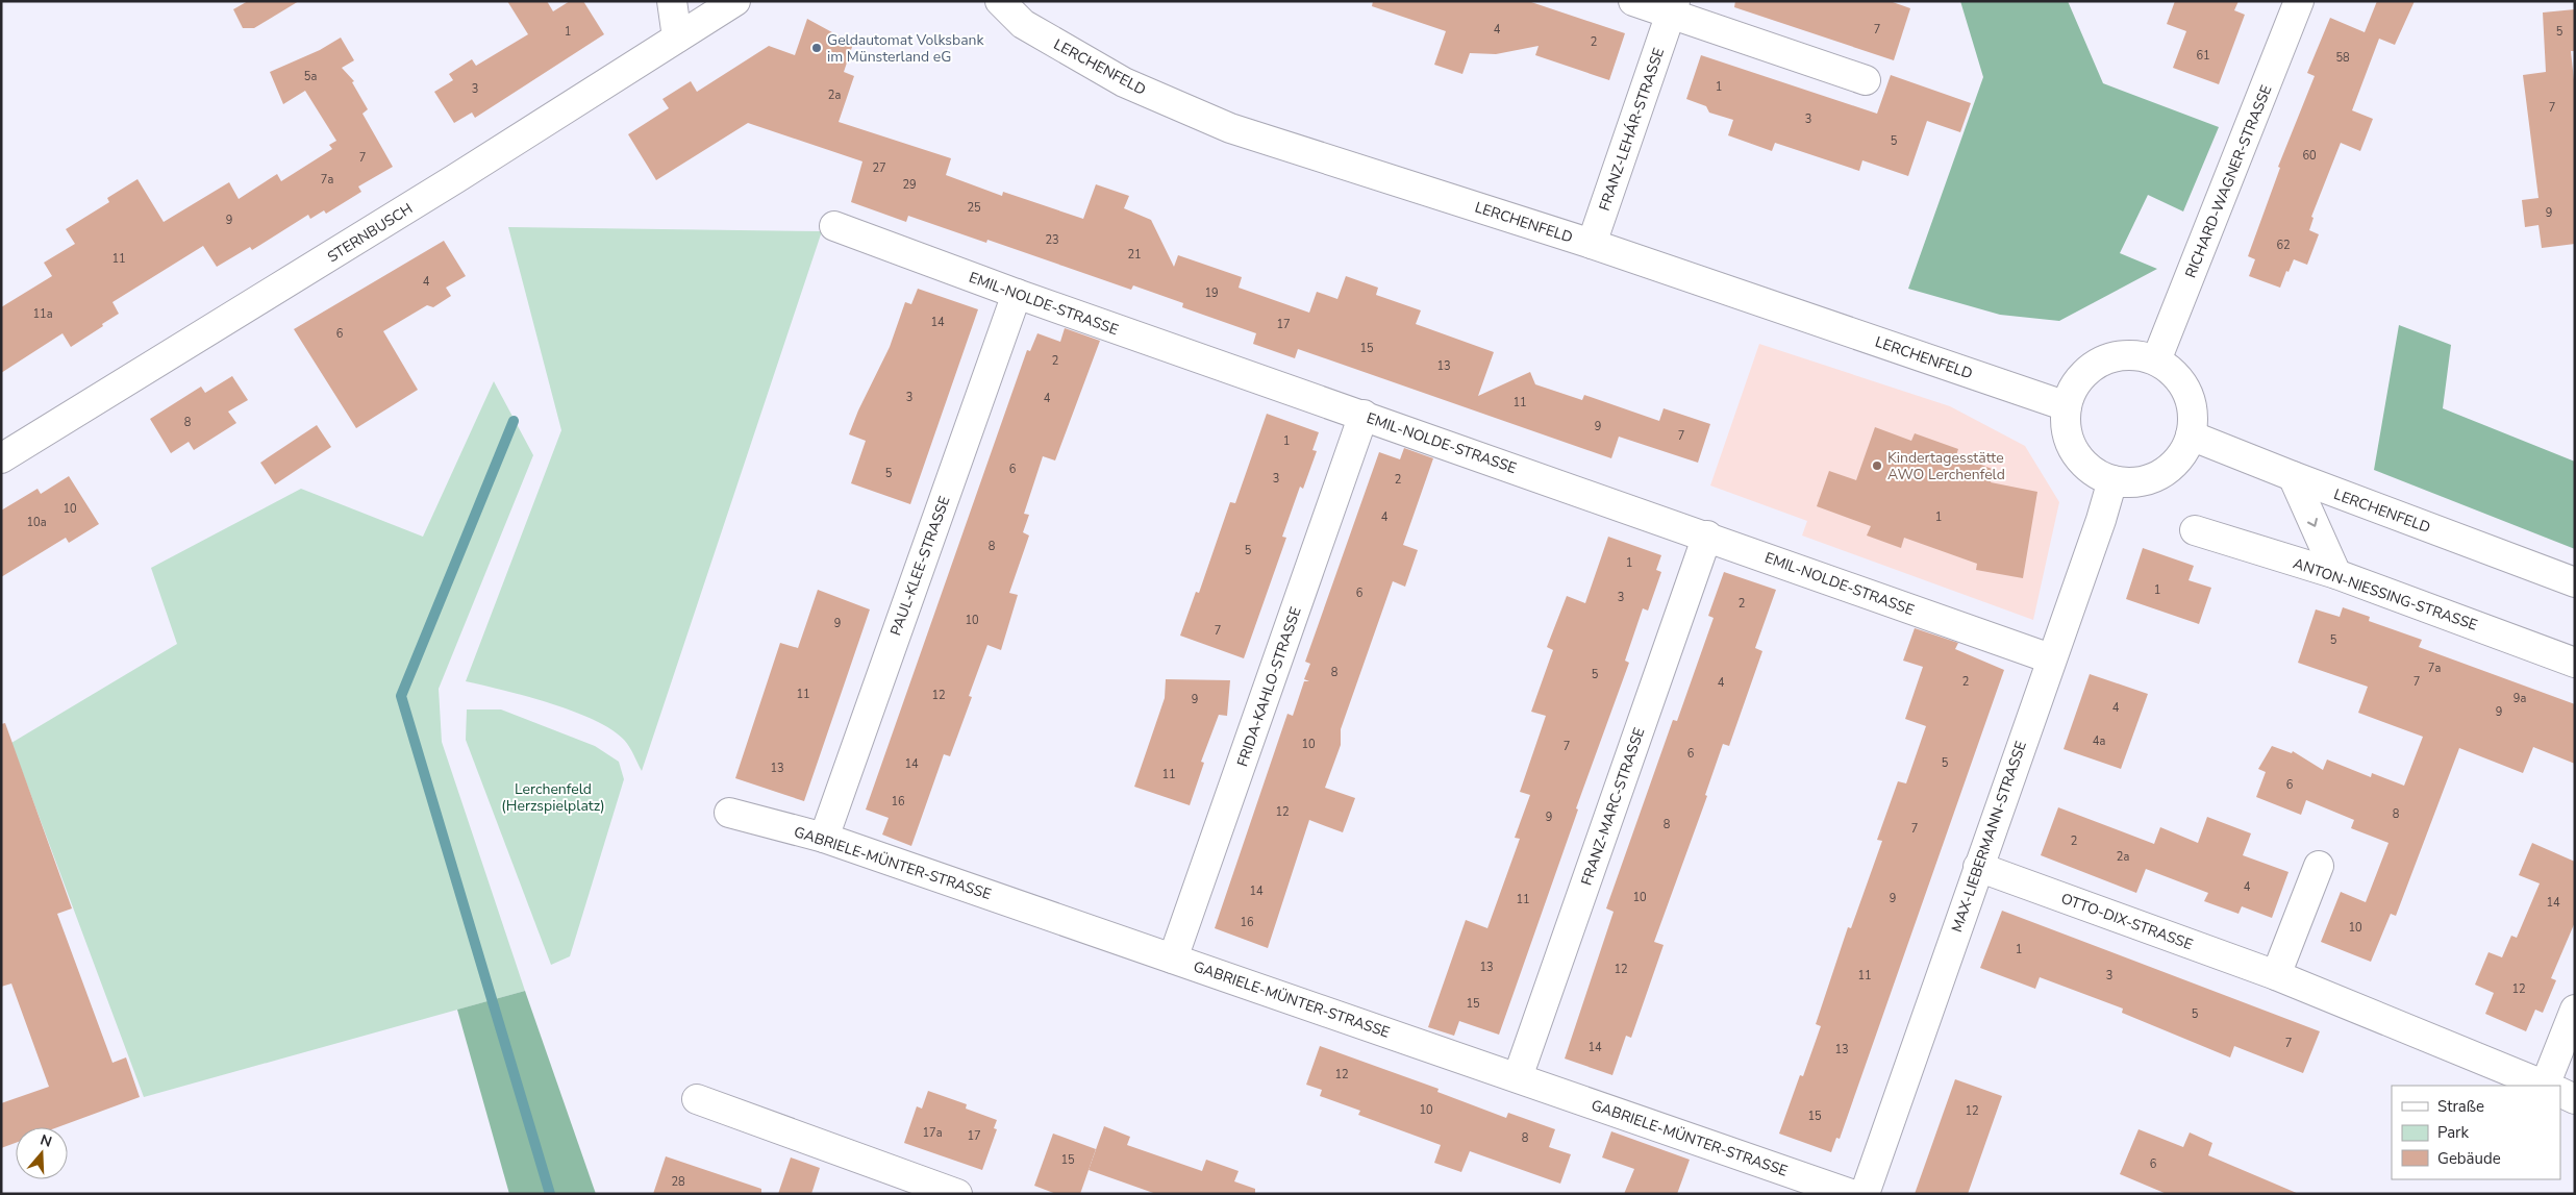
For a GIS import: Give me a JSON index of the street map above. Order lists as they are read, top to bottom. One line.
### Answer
{"streets":{"street":["LERCHENFELD","FRANZ-LEHÁR-STRASSE","RICHARD-WAGNER-STRASSE","STERNBUSCH","EMIL-NOLDE-STRASSE","PAUL-KLEE-STRASSE","ANTON-NIESSING-STRASSE","FRIDA-KAHLO-STRASSE","FRANZ-MARC-STRASSE","MAX-LIEBERMANN-STRASSE","GABRIELE-MÜNTER-STRASSE","OTTO-DIX-STRASSE"]},"crossings":[["LERCHENFELD","FRANZ-LEHÁR-STRASSE"],["LERCHENFELD","RICHARD-WAGNER-STRASSE"],["LERCHENFELD","MAX-LIEBERMANN-STRASSE"],["RICHARD-WAGNER-STRASSE","MAX-LIEBERMANN-STRASSE"],["EMIL-NOLDE-STRASSE","PAUL-KLEE-STRASSE"],["EMIL-NOLDE-STRASSE","FRIDA-KAHLO-STRASSE"],["EMIL-NOLDE-STRASSE","FRANZ-MARC-STRASSE"],["EMIL-NOLDE-STRASSE","MAX-LIEBERMANN-STRASSE"],["PAUL-KLEE-STRASSE","GABRIELE-MÜNTER-STRASSE"],["FRIDA-KAHLO-STRASSE","GABRIELE-MÜNTER-STRASSE"],["FRANZ-MARC-STRASSE","GABRIELE-MÜNTER-STRASSE"],["MAX-LIEBERMANN-STRASSE","OTTO-DIX-STRASSE"]],"parks":["Lerchenfeld (Herzspielplatz)"],"places":["Geldautomat Volksbank im Münsterland eG","Kindertagesstätte AWO Lerchenfeld"],"house_numbers":["4","7","1","5","2","61","58","5a","1","3","2a","7","3","5","60","7","27","7a","29","25","9","9","23","62","21","11","4","19","11a","14","17","6","15","2","13","3","4","11","8","9","7","1","6","5","3","2","10","4","1","10a","8","5","1","1","6","3","2","10","9","7","5","7a","8","5","2","7","4","11","12","9a","9","4","9","4a","10","7","6","5","14","13","11","6","16","12","8","9","8","7","2","2a","4","14","10","9","11","14","16","10","1","13","12","11","3","12","15","5","7","14","13","12","10","12","15","17a","17","8","15","6","28"],"legend":["Straße","Park","Gebäude"],"north":"top"}
